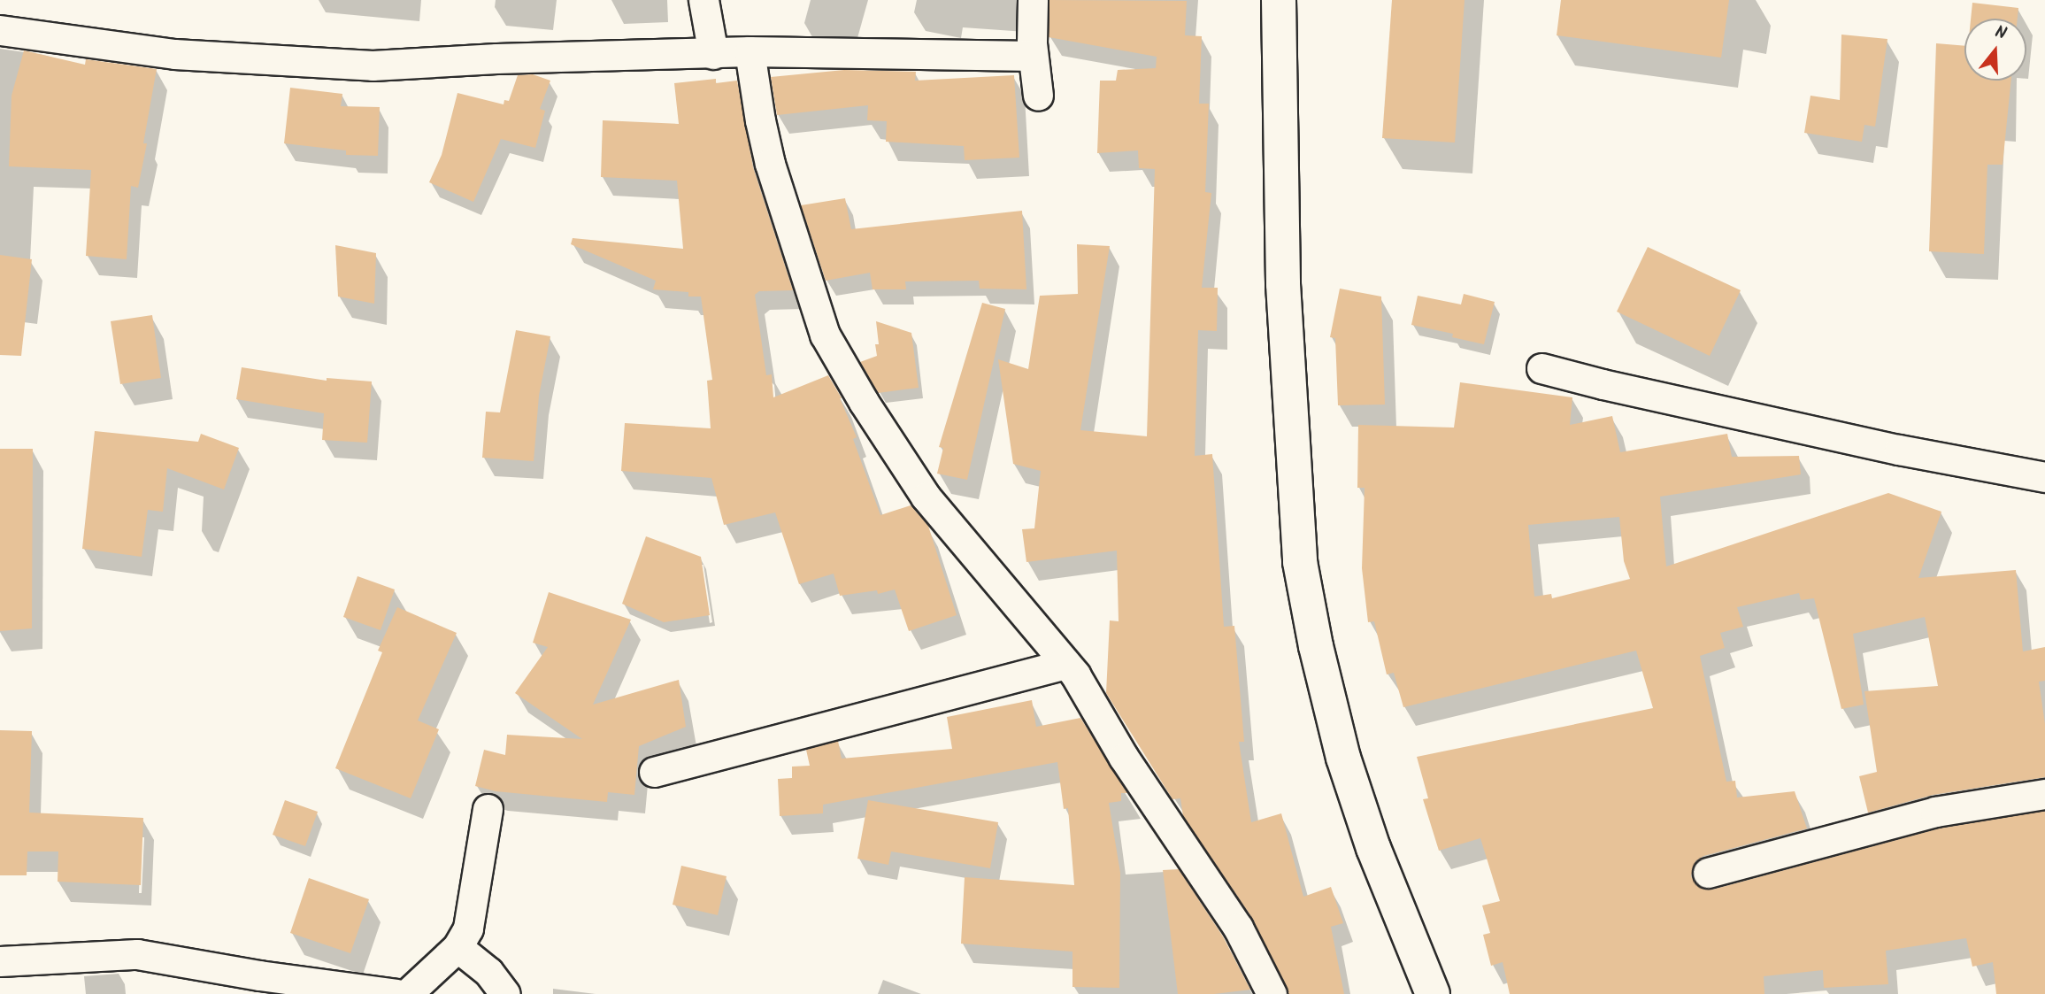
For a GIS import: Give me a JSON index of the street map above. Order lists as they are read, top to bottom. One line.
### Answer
{"north":"top"}
